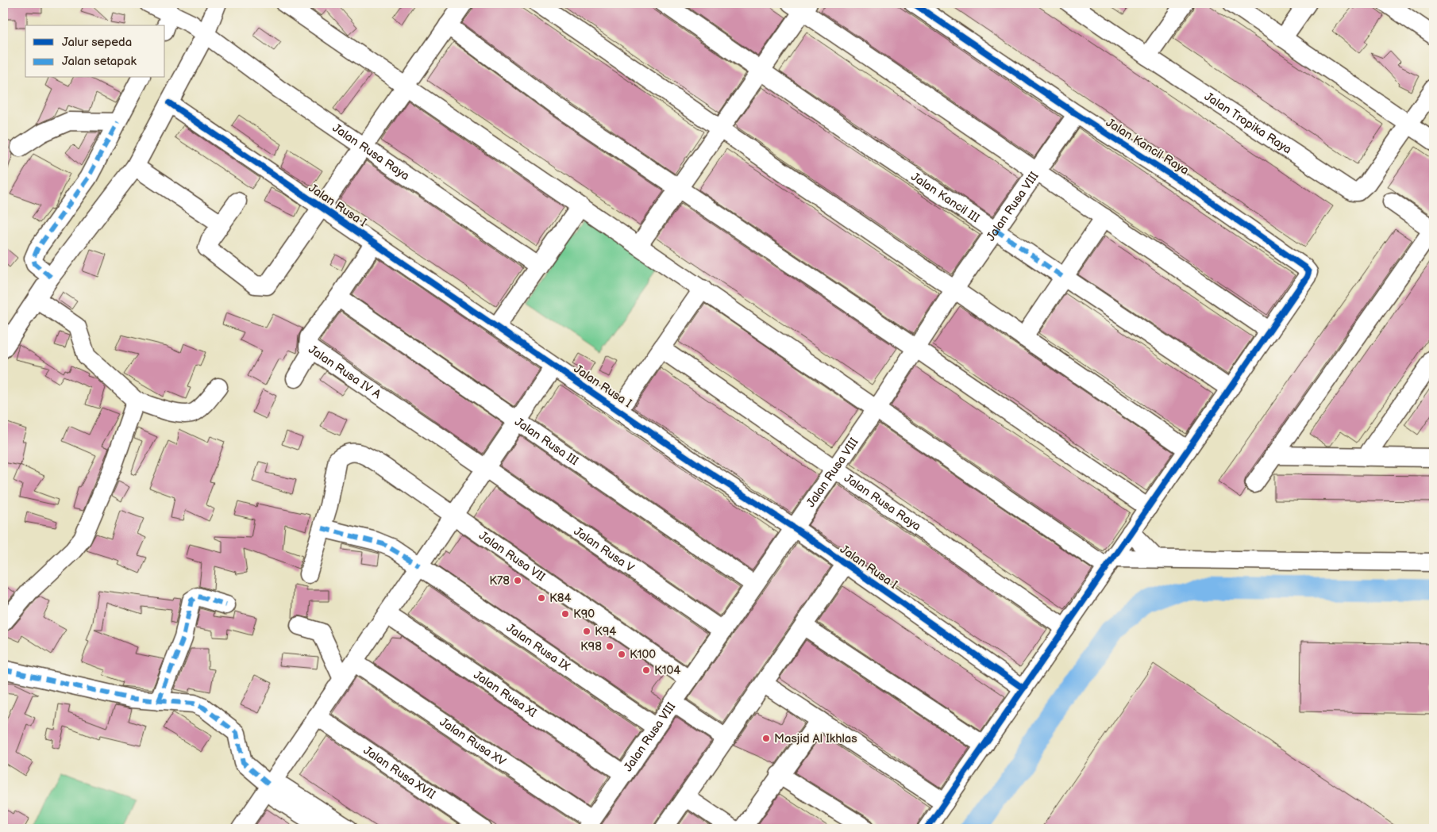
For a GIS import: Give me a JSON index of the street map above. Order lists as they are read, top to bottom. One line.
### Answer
{"streets":{"street":["Jalan Tropika Raya","Jalan Kancil Raya","Jalan Rusa Raya","Jalan Kancil III","Jalan Rusa I","Jalan Rusa VIII","Jalan Rusa IV A","Jalan Rusa III","Jalan Rusa V","Jalan Rusa VII","Jalan Rusa IX","Jalan Rusa XI","Jalan Rusa XV","Jalan Rusa XVII"]},"crossings":[["Jalan Kancil Raya","Jalan Rusa VIII"],["Jalan Rusa Raya","Jalan Rusa VIII"],["Jalan Kancil III","Jalan Rusa VIII"],["Jalan Rusa I","Jalan Rusa VIII"],["Jalan Rusa I","Jalan Rusa IV A"],["Jalan Rusa VIII","Jalan Rusa III"],["Jalan Rusa VIII","Jalan Rusa V"],["Jalan Rusa VIII","Jalan Rusa VII"],["Jalan Rusa VIII","Jalan Rusa IX"],["Jalan Rusa VIII","Jalan Rusa XI"],["Jalan Rusa VIII","Jalan Rusa XV"],["Jalan Rusa IV A","Jalan Rusa III"],["Jalan Rusa IV A","Jalan Rusa V"],["Jalan Rusa VII","Jalan Rusa IX"]],"places":["K78","K84","K90","K94","K98","K100","K104","Masjid Al Ikhlas"],"legend":["Jalur sepeda","Jalan setapak"]}
